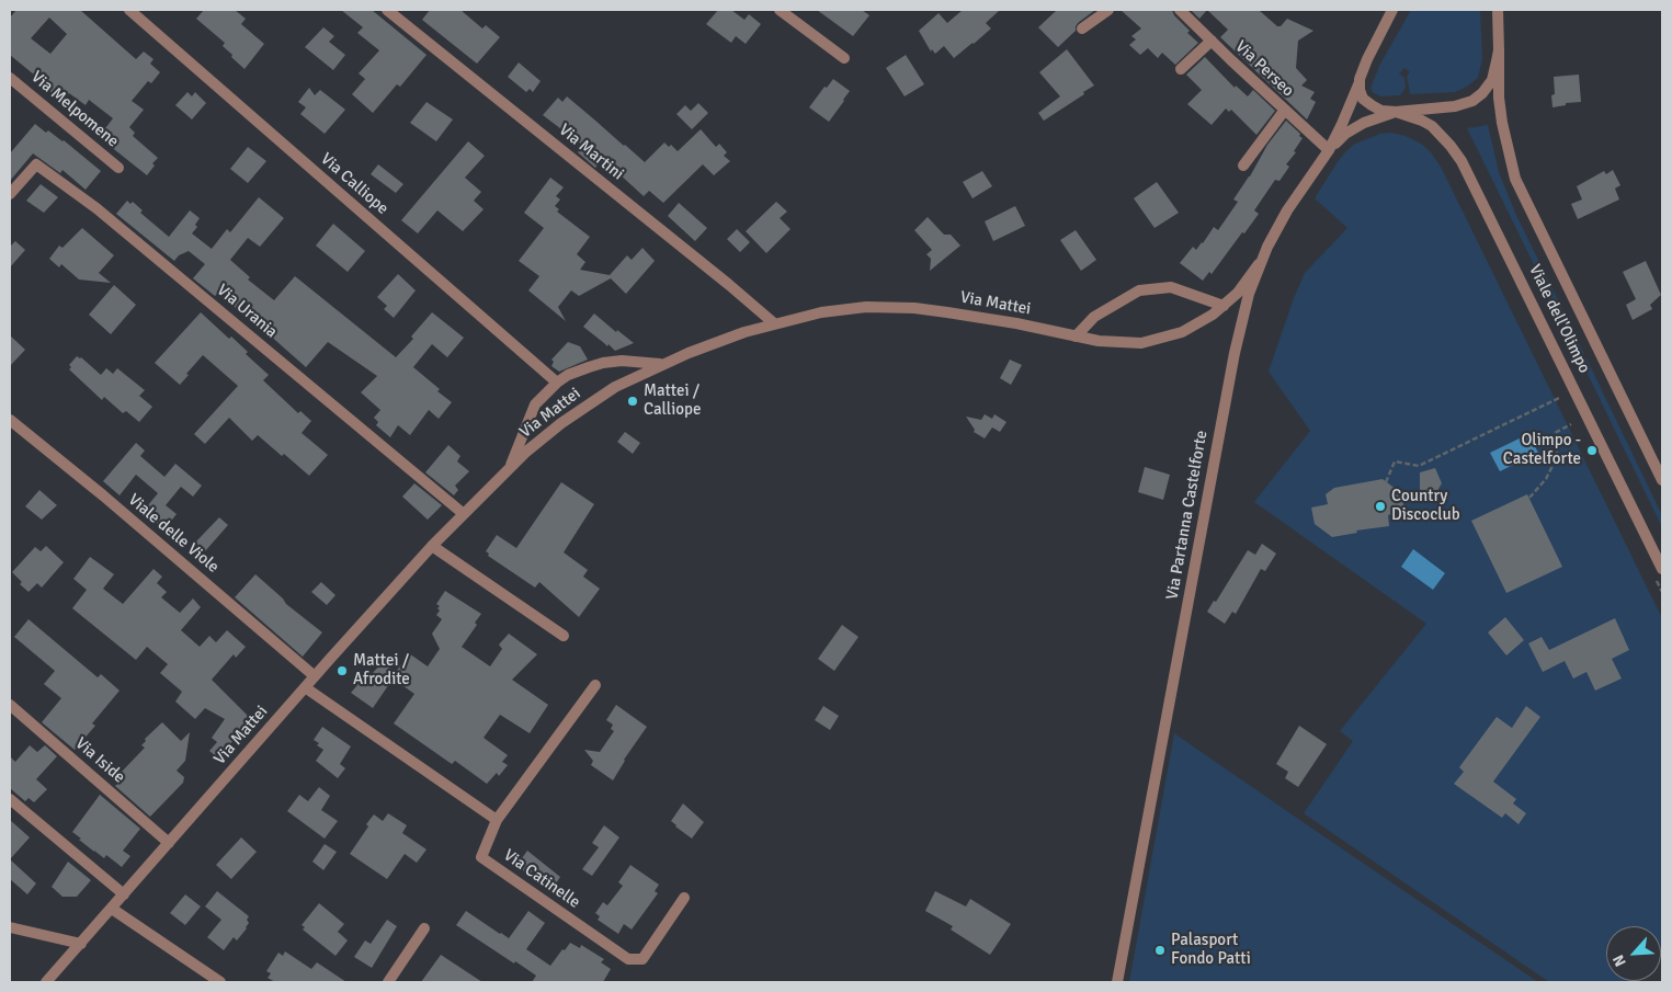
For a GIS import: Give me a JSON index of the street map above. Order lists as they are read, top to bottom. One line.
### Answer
{"streets":{"street":["Via Perseo","Via Melpomene","Via Martini","Via Calliope","Via Mattei","Via Urania","Viale dell'Olimpo","Via Partanna Castelforte","Viale delle Viole","Via Iside","Via Catinelle"]},"crossings":[["Via Perseo","Via Partanna Castelforte"],["Via Martini","Via Mattei"],["Via Mattei","Via Urania"],["Via Mattei","Via Partanna Castelforte"],["Via Mattei","Viale delle Viole"],["Via Mattei","Via Iside"],["Viale dell'Olimpo","Via Partanna Castelforte"]],"places":["Mattei / Calliope","Olimpo - Castelforte","Country Discoclub","Mattei / Afrodite","Palasport Fondo Patti"],"north":"bottom left"}
